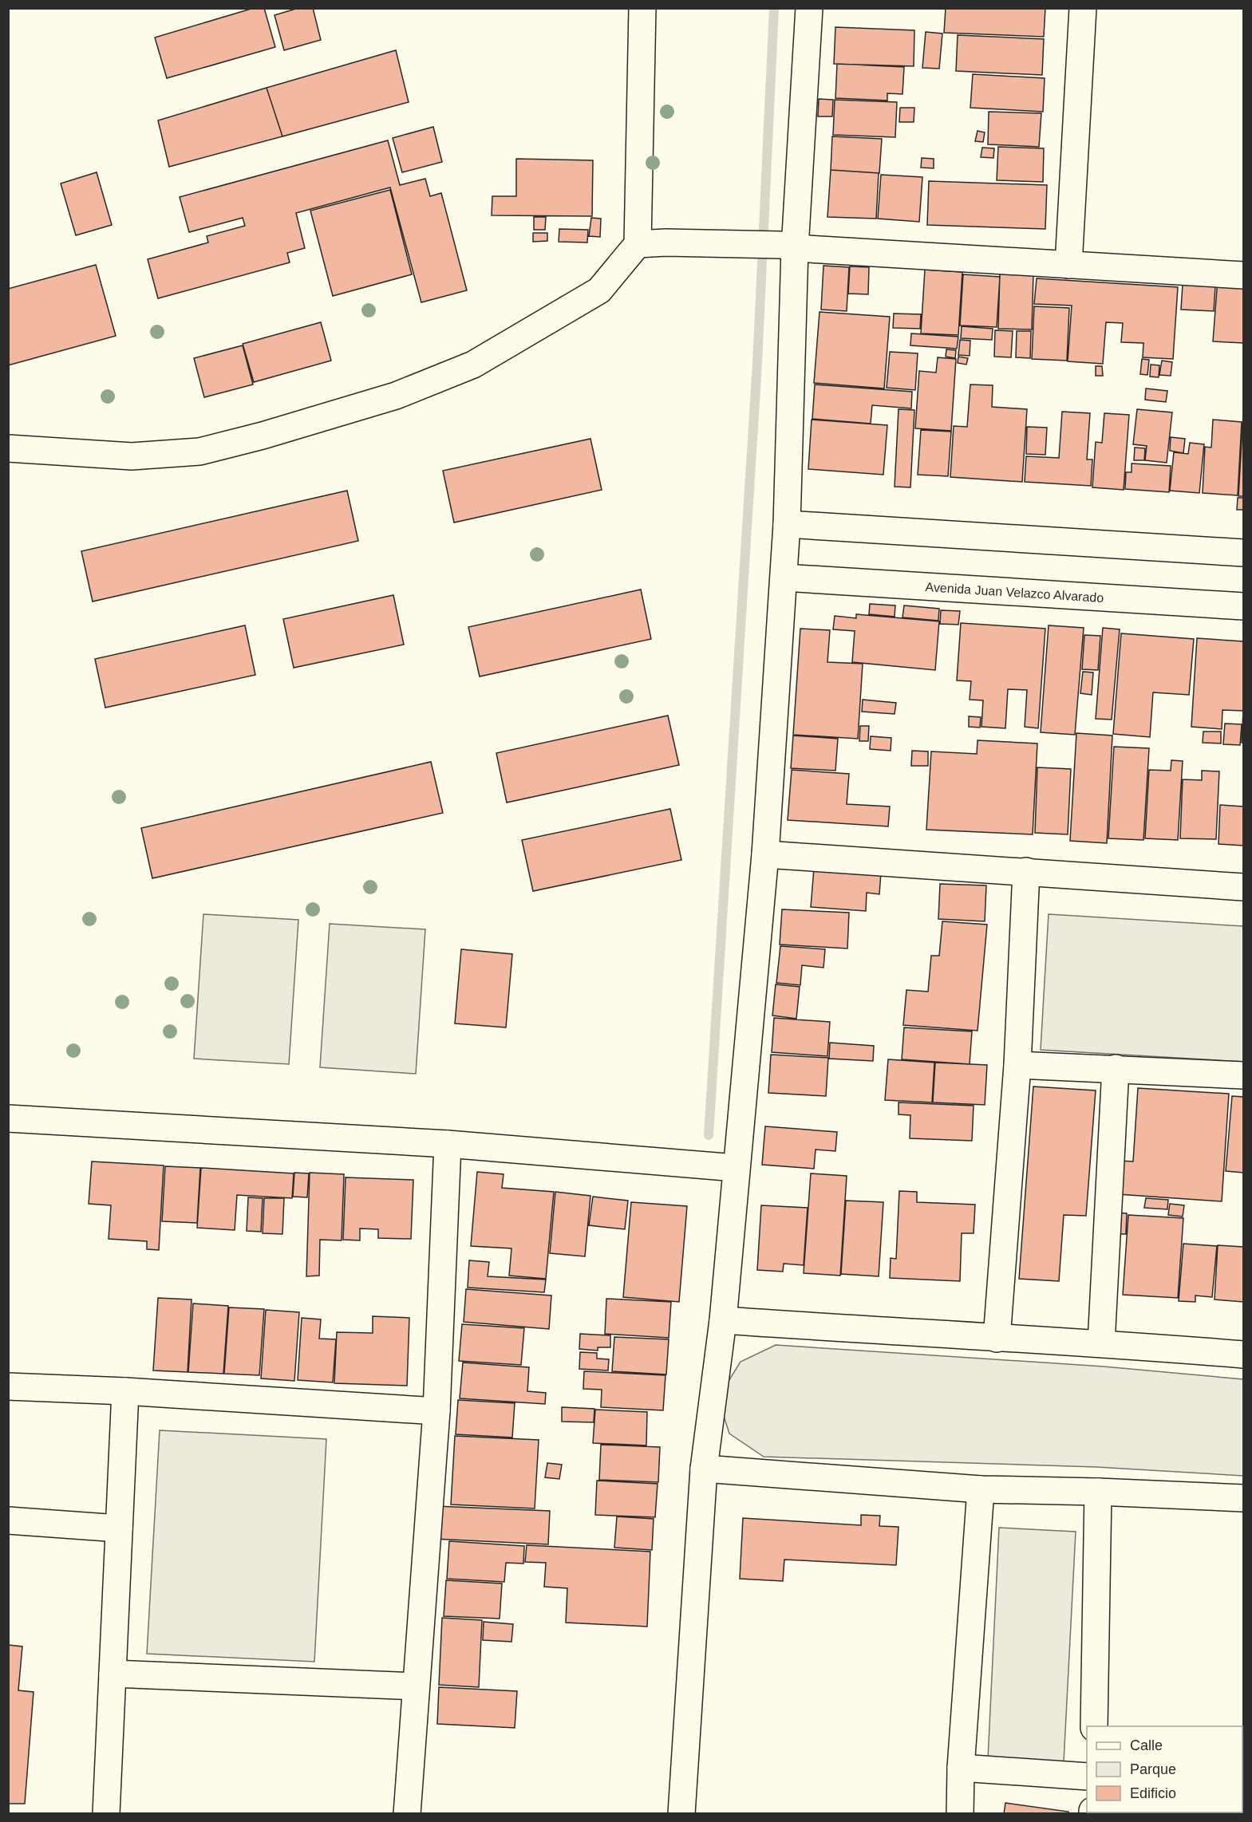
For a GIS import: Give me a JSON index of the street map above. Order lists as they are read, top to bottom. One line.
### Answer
{"streets":{"street":["Avenida Juan Velazco Alvarado"]},"legend":["Calle","Parque","Edificio"]}
